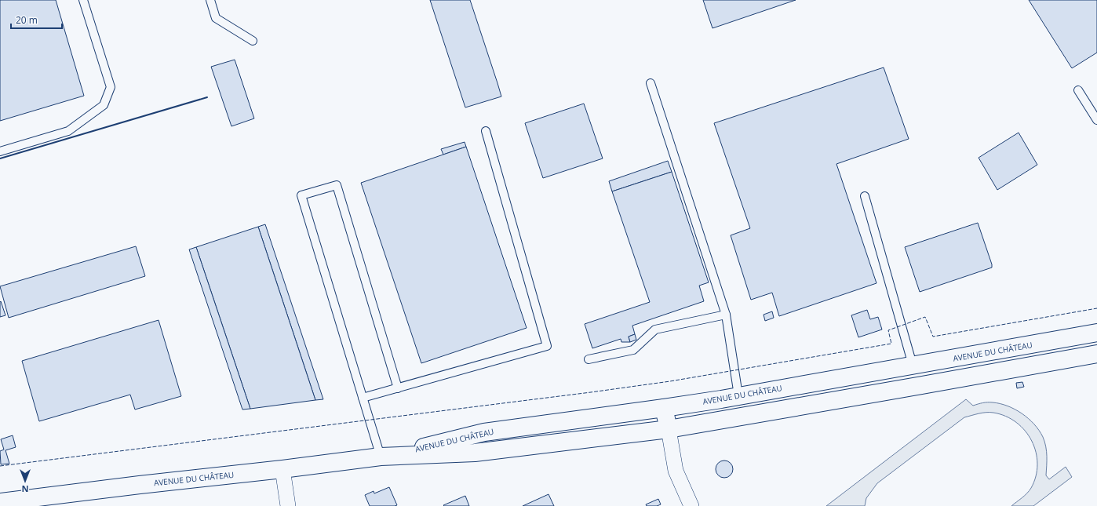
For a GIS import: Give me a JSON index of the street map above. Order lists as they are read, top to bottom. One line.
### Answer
{"streets":{"main road":["AVENUE DU CHÂTEAU"]},"scale_bar":"20 m","north":"bottom"}
